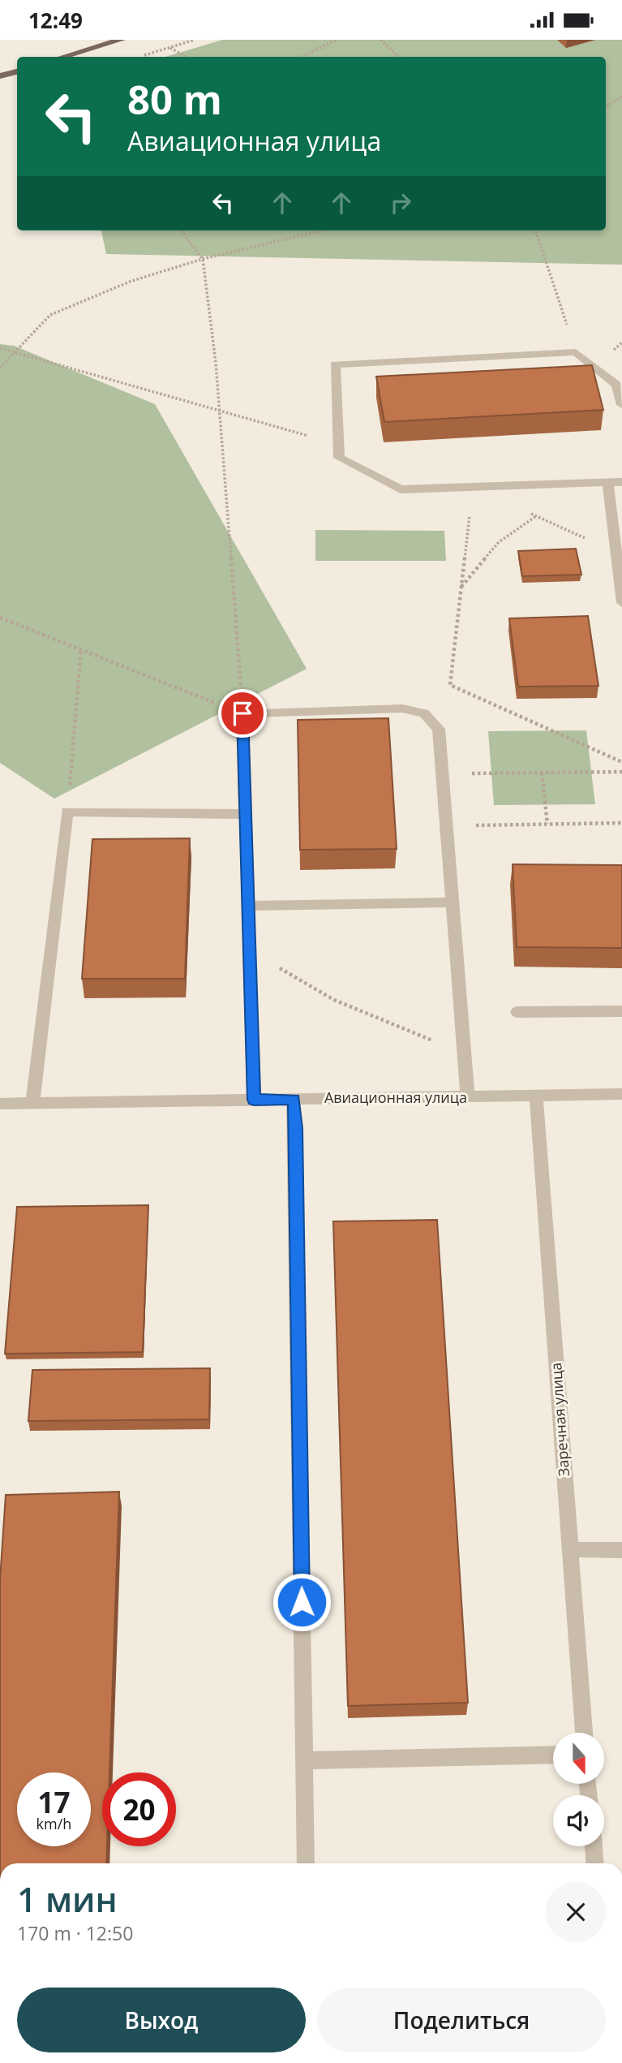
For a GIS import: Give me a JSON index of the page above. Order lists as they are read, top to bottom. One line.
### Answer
{"streets":{"street":["Авиационная улица","Заречная улица"]},"crossings":[["Авиационная улица","Заречная улица"]],"north":"bottom","page":{"status":"12:49","turn":["80 m","Авиационная улица"],"speed":"17 km/h","limit":"20","heading":["1 мин","170 m · 12:50"],"buttons":["Выход","Поделиться"]}}
